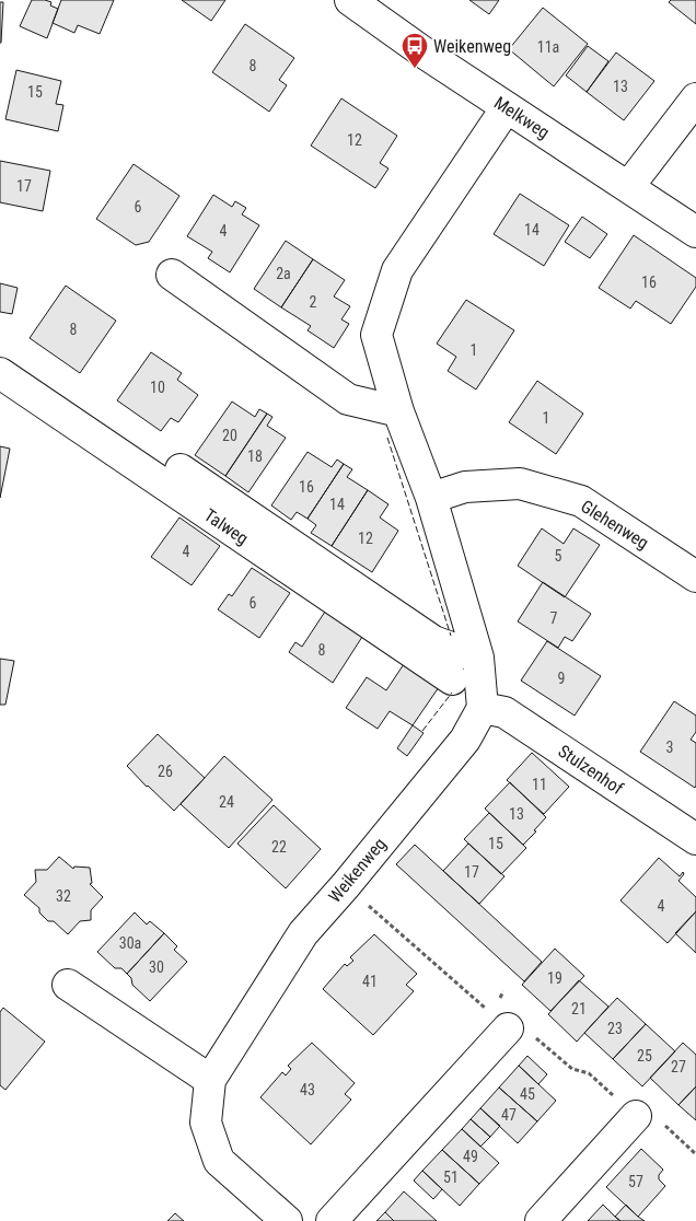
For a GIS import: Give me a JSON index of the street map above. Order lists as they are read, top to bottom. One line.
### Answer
{"streets":{"street":["Melkweg","Glehenweg","Talweg","Stulzenhof","Weikenweg"]},"crossings":[["Stulzenhof","Weikenweg"]],"places":{"bus stop":["Weikenweg"]},"house_numbers":["11a","8","13","15","12","17","6","14","4","2a","16","2","8","1","10","1","20","18","16","14","12","4","5","6","7","8","9","3","26","11","24","13","15","22","17","32","4","30a","30","19","41","21","23","25","27","43","45","47","49","51","57"]}
